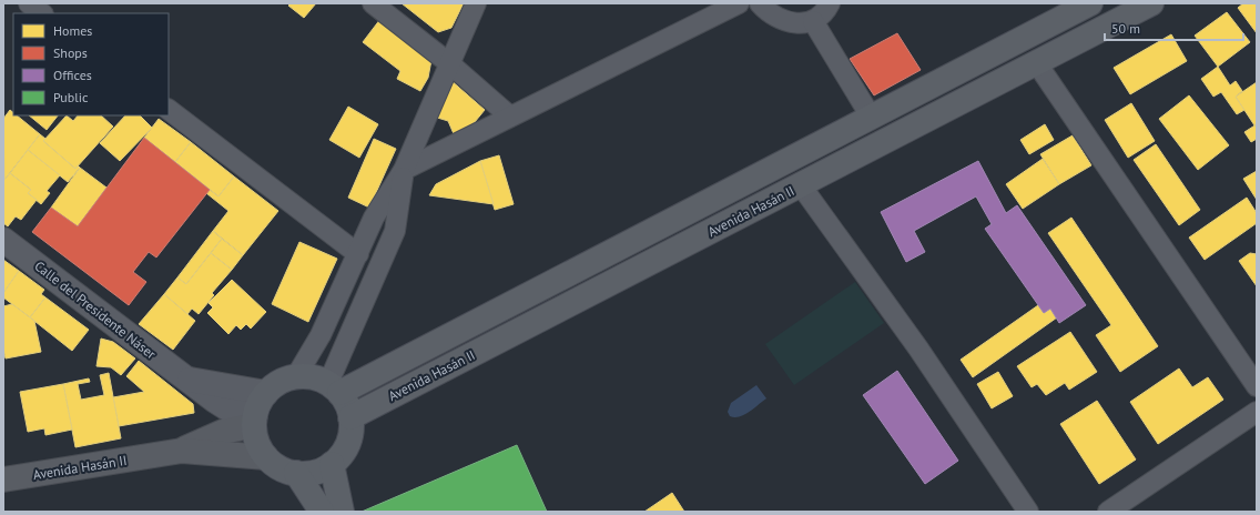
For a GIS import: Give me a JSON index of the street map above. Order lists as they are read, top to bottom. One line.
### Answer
{"streets":{"main road":["Avenida Hasán II"],"street":["Calle del Presidente Náser"]},"crossings":[["Avenida Hasán II","Calle del Presidente Náser"]],"legend":["Homes","Shops","Offices","Public"],"scale_bar":"50 m"}
